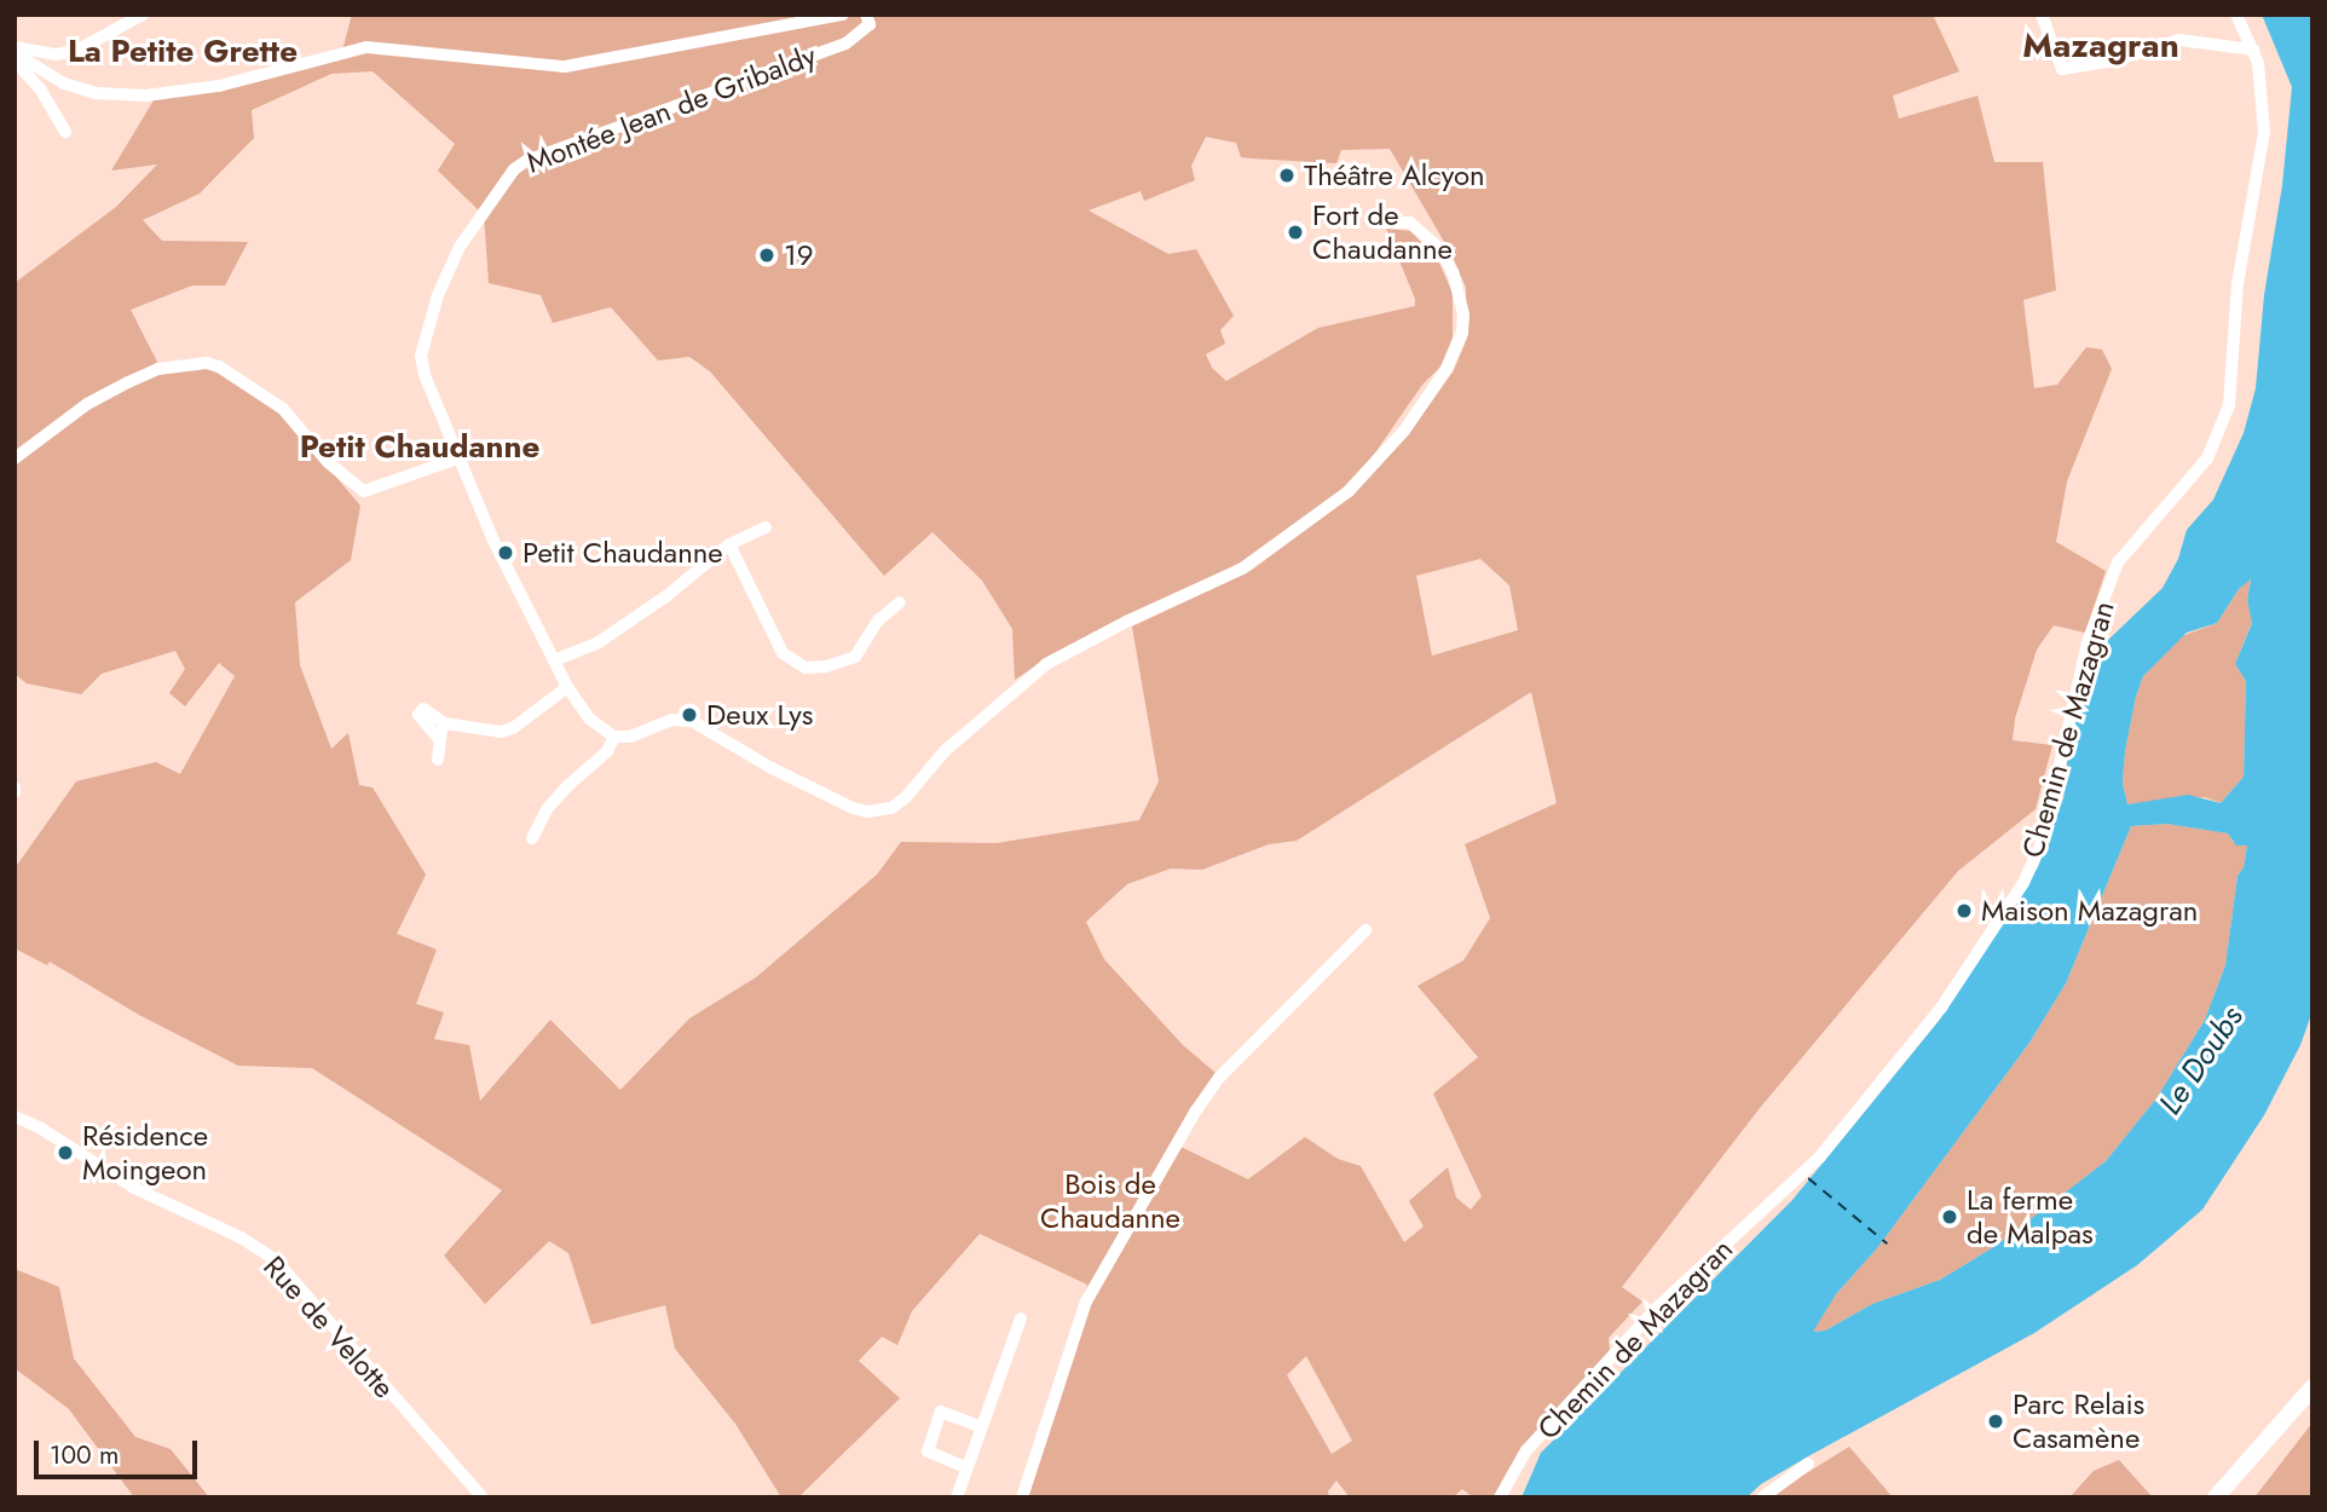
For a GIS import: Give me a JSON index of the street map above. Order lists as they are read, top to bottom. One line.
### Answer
{"streets":{"street":["Montée Jean de Gribaldy","Chemin de Mazagran","Rue de Velotte"]},"districts":["Mazagran","La Petite Grette","Petit Chaudanne"],"water":["Le Doubs"],"parks":["Bois de Chaudanne"],"places":["Théâtre Alcyon","Fort de Chaudanne","19","Petit Chaudanne","Deux Lys","Maison Mazagran","Résidence Moingeon","La ferme de Malpas","Parc Relais Casamène"],"scale_bar":"100 m"}
